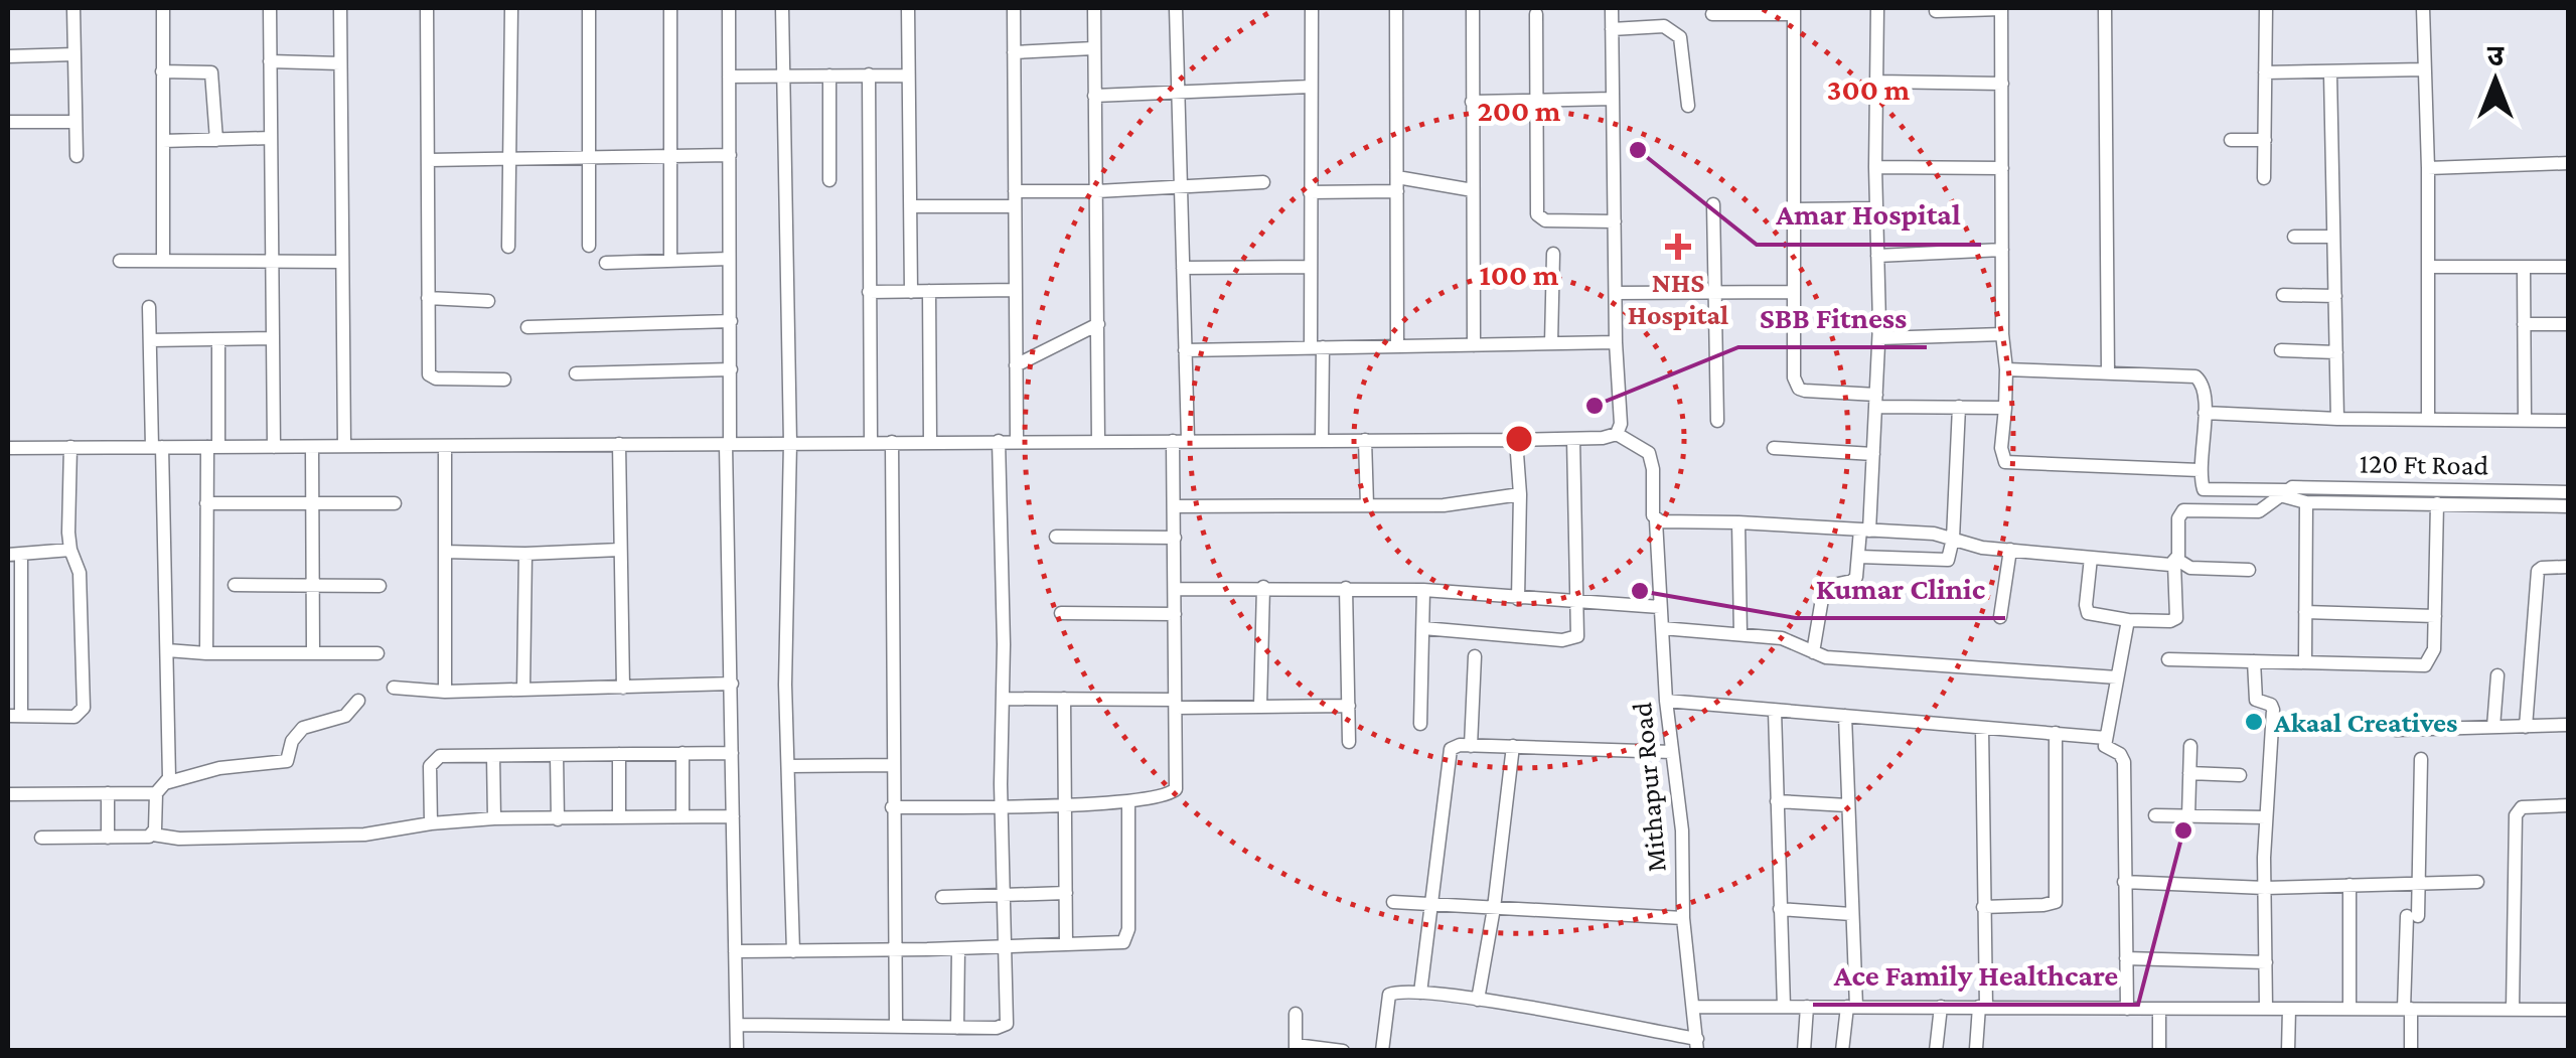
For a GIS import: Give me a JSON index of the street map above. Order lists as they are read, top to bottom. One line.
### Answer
{"streets":{"street":["120 Ft Road","Mithapur Road"]},"places":{"other":["Amar Hospital","SBB Fitness","Kumar Clinic","Akaal Creatives","Ace Family Healthcare"],"health":["NHS Hospital"]},"north":"top","rings":["300 m","200 m","100 m"]}
